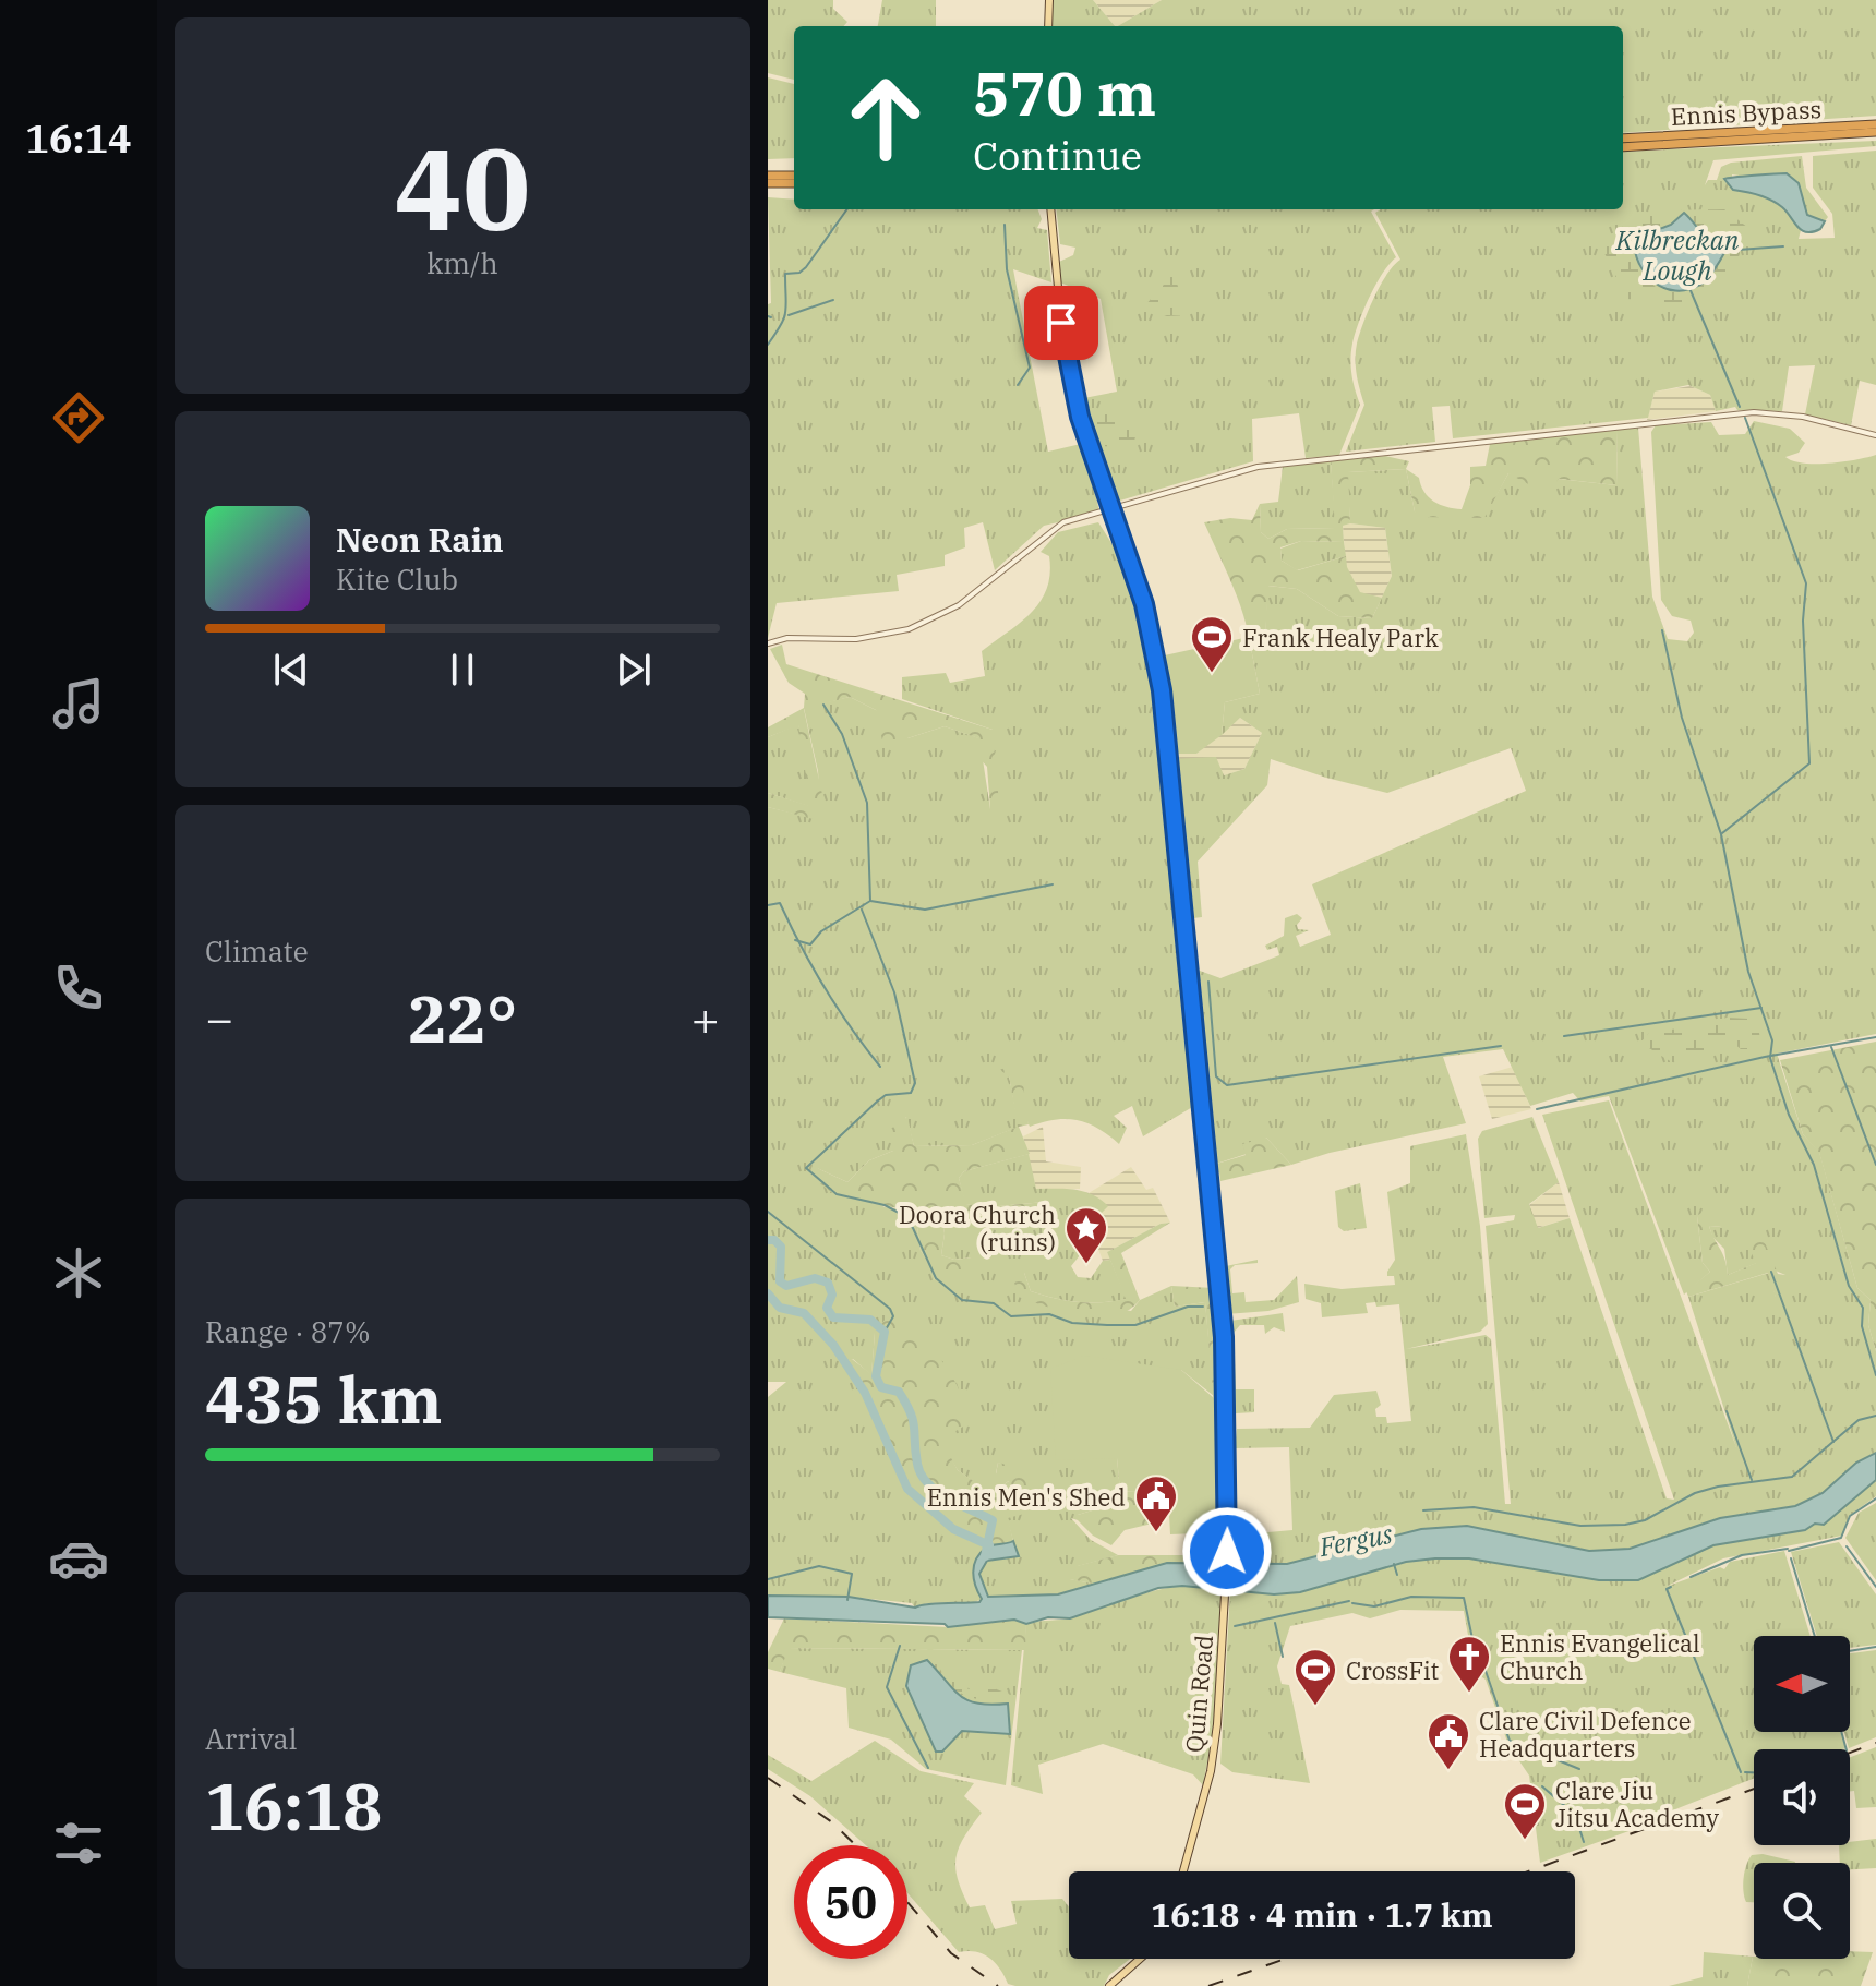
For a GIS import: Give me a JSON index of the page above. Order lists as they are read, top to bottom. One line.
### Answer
{"streets":{"highway":["Ennis Bypass"],"main road":["Quin Road"]},"water":["Kilbreckan Lough","Fergus"],"places":{"sports":["Frank Healy Park","CrossFit","Clare Jiu Jitsu Academy"],"place":["Doora Church (ruins)"],"public building":["Ennis Men's Shed","Clare Civil Defence Headquarters"],"church":["Ennis Evangelical Church"]},"north":"left","page":{"tabs":"16:14","tile":[["40","km/h"],"Climate",["Range · 87%","435 km"],["Arrival","16:18"]],"turn":["570 m","Continue"],"song":["Neon Rain","Kite Club"],"heat":["−","22°","+"],"limit":"50","trip":"16:18 · 4 min · 1.7 km"}}
